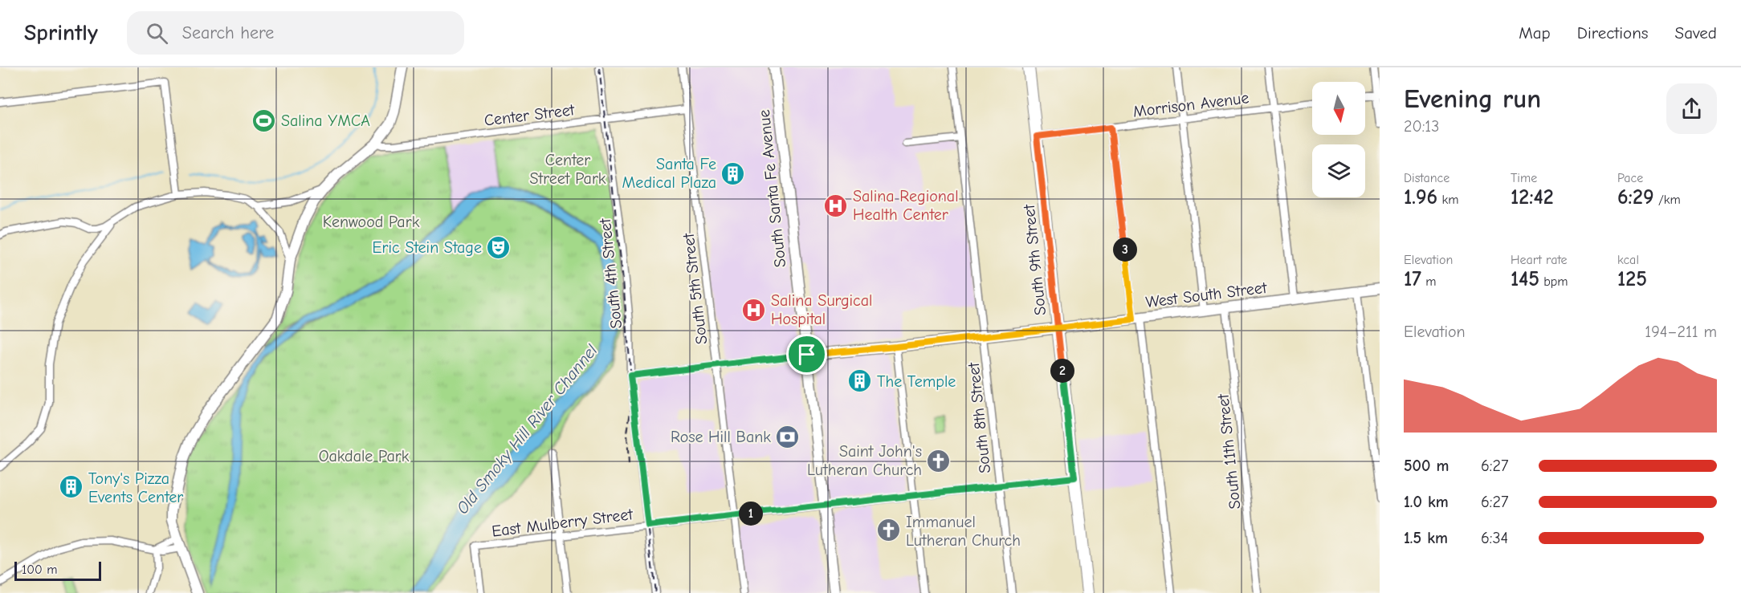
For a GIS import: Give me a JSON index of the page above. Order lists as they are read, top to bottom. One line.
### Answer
{"streets":{"main road":["South 9th Street"],"street":["Morrison Avenue","Center Street","South Santa Fe Avenue","South 4th Street","South 5th Street","West South Street","South 8th Street","South 11th Street","East Mulberry Street"]},"crossings":[["Morrison Avenue","South 9th Street"],["Center Street","South 4th Street"],["Center Street","South 5th Street"],["South Santa Fe Avenue","West South Street"],["South Santa Fe Avenue","East Mulberry Street"],["South 9th Street","West South Street"],["South 9th Street","East Mulberry Street"],["South 4th Street","East Mulberry Street"],["South 5th Street","East Mulberry Street"],["West South Street","South 8th Street"],["West South Street","South 11th Street"],["South 8th Street","East Mulberry Street"]],"water":["Old Smoky Hill River Channel"],"parks":["Center Street Park","Kenwood Park","Oakdale Park"],"places":{"sports":["Salina YMCA"],"building":["Santa Fe Medical Plaza","The Temple","Tony's Pizza Events Center"],"hospital":["Salina Regional Health Center","Salina Surgical Hospital"],"theatre":["Eric Stein Stage"],"bank":["Rose Hill Bank"],"church":["Saint John's Lutheran Church","Immanuel Lutheran Church"]},"scale_bar":"100 m","north":"bottom","page":{"header":"Sprintly","search":"Search here","nav":["Map","Directions","Saved"],"heading":["Evening run","20:13"],"stats":[["Distance","1.96 km"],["Time","12:42"],["Pace","6:29 /km"],["Elevation","17 m"],["Heart rate","145 bpm"],["kcal","125"]],"pins":["3","2","1"],"chart":["Elevation","194–211 m"],"list":[{"name":"500 m","note":"6:27"},{"name":"1.0 km","note":"6:27"},{"name":"1.5 km","note":"6:34"}],"scale":"100 m"}}
